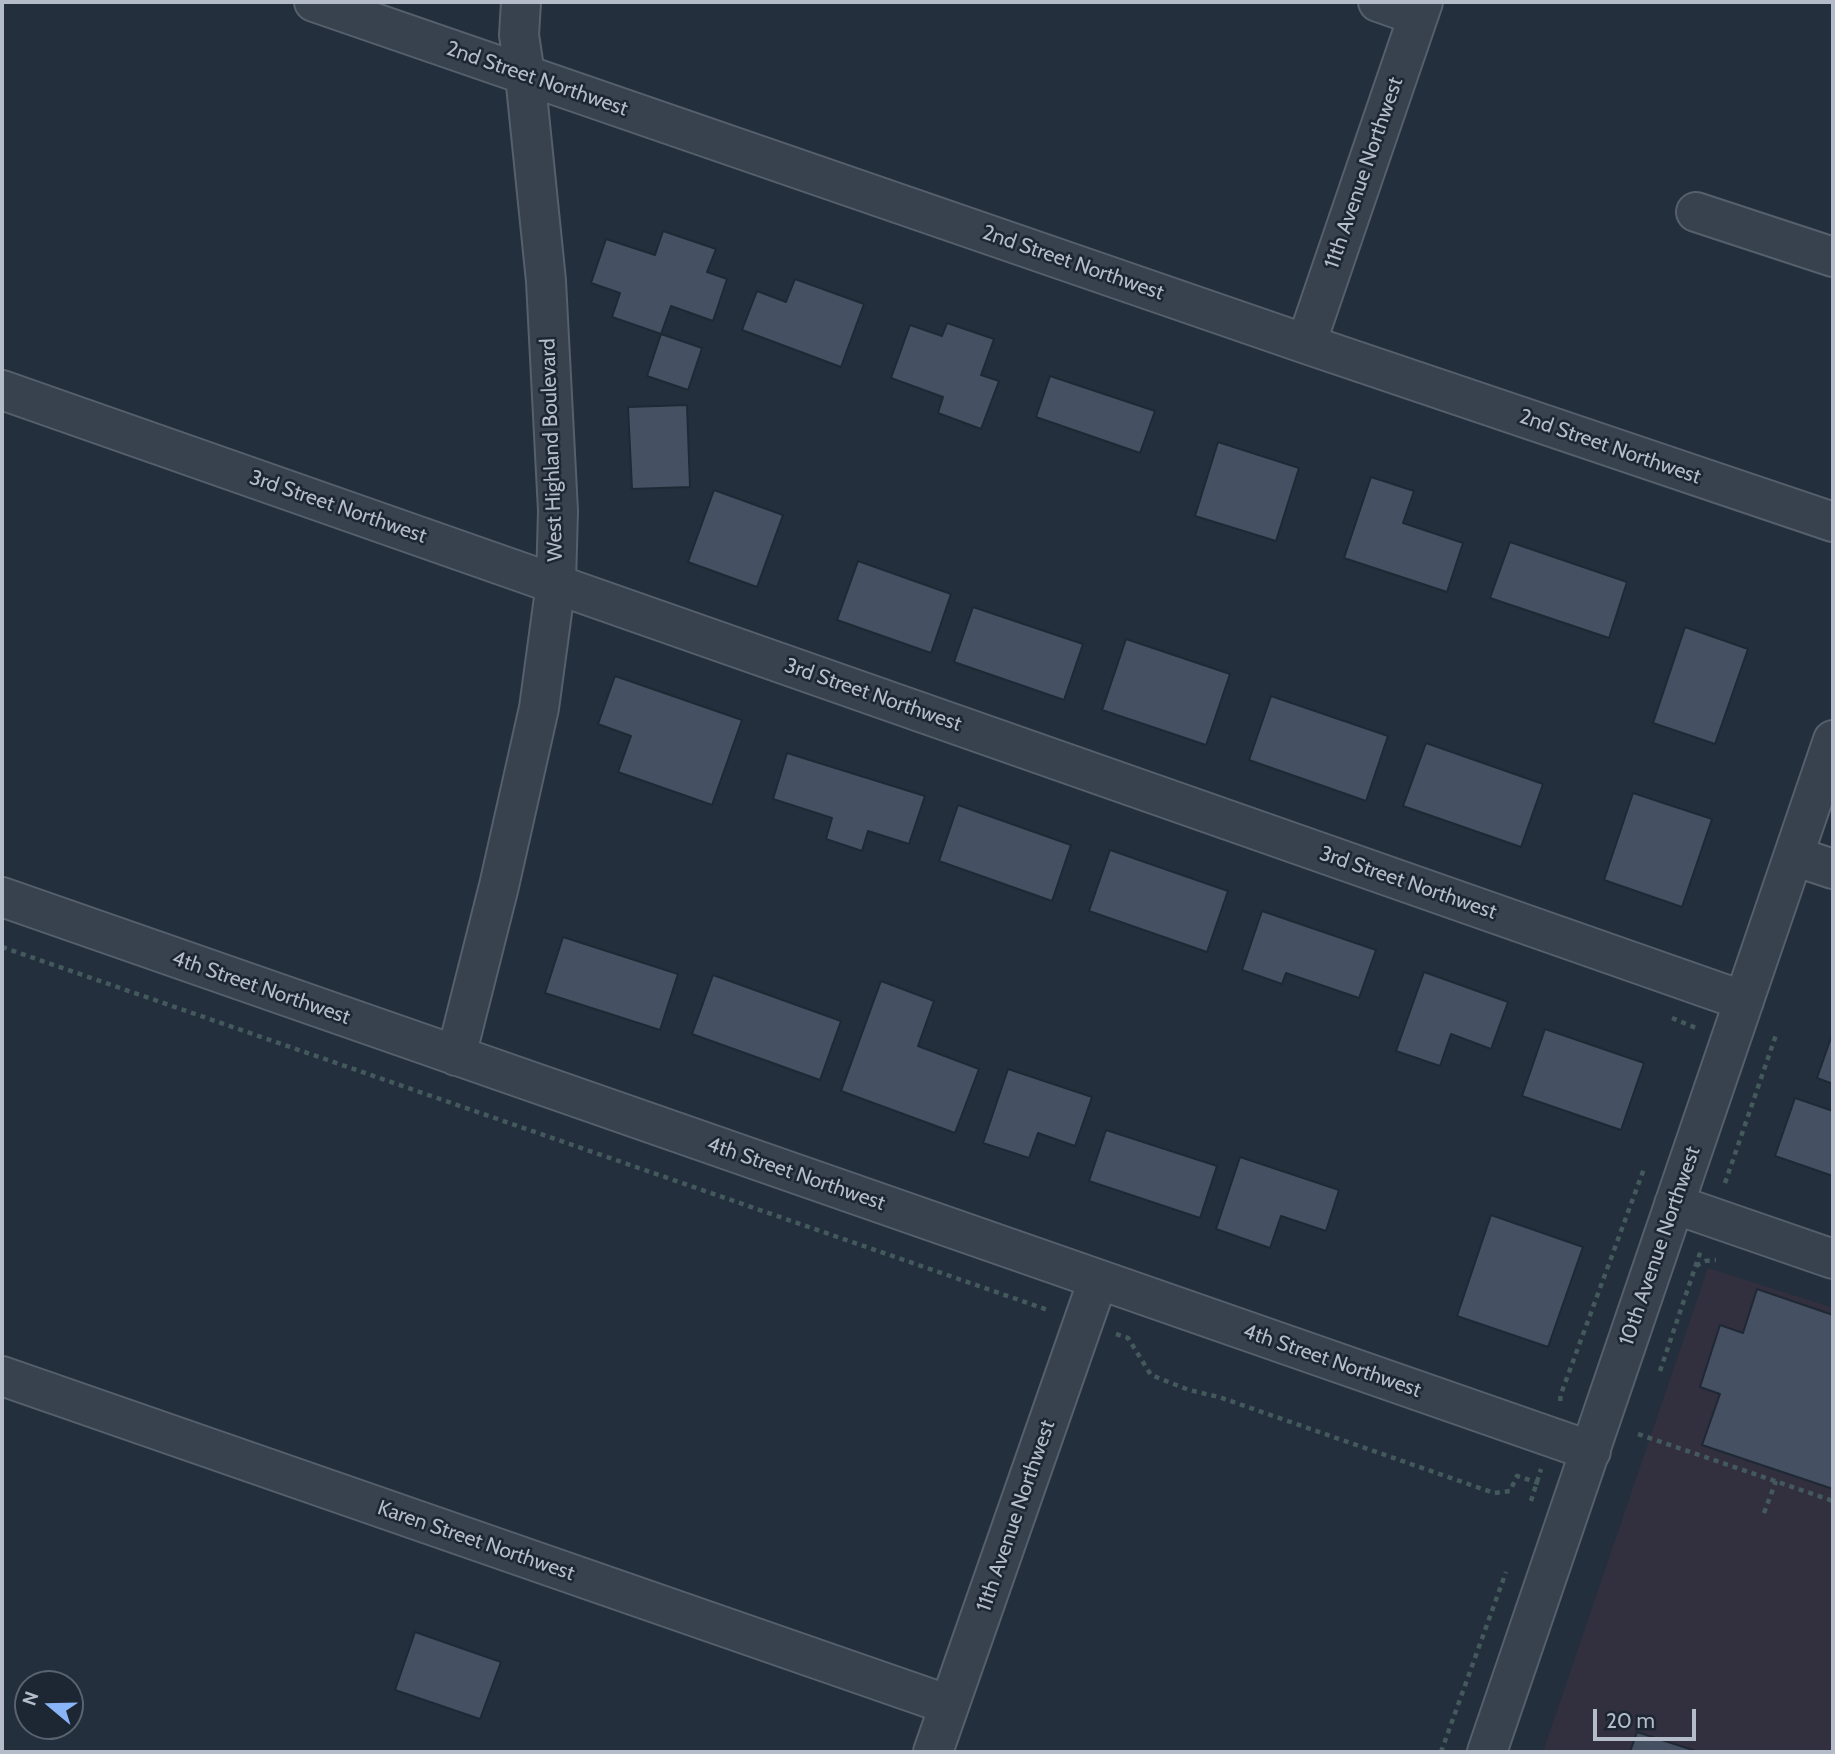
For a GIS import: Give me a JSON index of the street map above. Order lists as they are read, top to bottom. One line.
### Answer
{"streets":{"street":["2nd Street Northwest","11th Avenue Northwest","West Highland Boulevard","3rd Street Northwest","4th Street Northwest","10th Avenue Northwest","Karen Street Northwest"]},"crossings":[["2nd Street Northwest","11th Avenue Northwest"],["2nd Street Northwest","West Highland Boulevard"],["11th Avenue Northwest","4th Street Northwest"],["11th Avenue Northwest","Karen Street Northwest"],["West Highland Boulevard","3rd Street Northwest"],["West Highland Boulevard","4th Street Northwest"],["3rd Street Northwest","10th Avenue Northwest"],["4th Street Northwest","10th Avenue Northwest"]],"scale_bar":"20 m","north":"left"}
